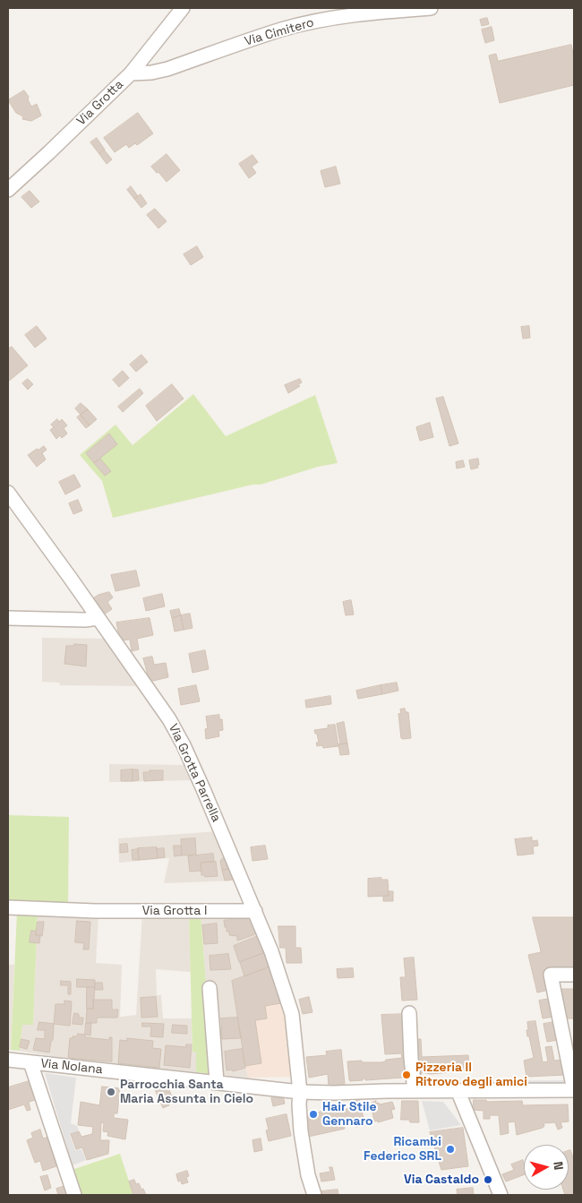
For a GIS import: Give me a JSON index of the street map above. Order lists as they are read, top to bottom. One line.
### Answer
{"streets":{"street":["Via Cimitero","Via Grotta","Via Grotta Parrella","Via Grotta I","Via Nolana"]},"crossings":[["Via Cimitero","Via Grotta"],["Via Grotta Parrella","Via Grotta I"],["Via Grotta Parrella","Via Nolana"]],"places":["Pizzeria Il Ritrovo degli amici","Parrocchia Santa Maria Assunta in Cielo","Hair Stile Gennaro","Ricambi Federico SRL","Via Castaldo"],"north":"right"}
